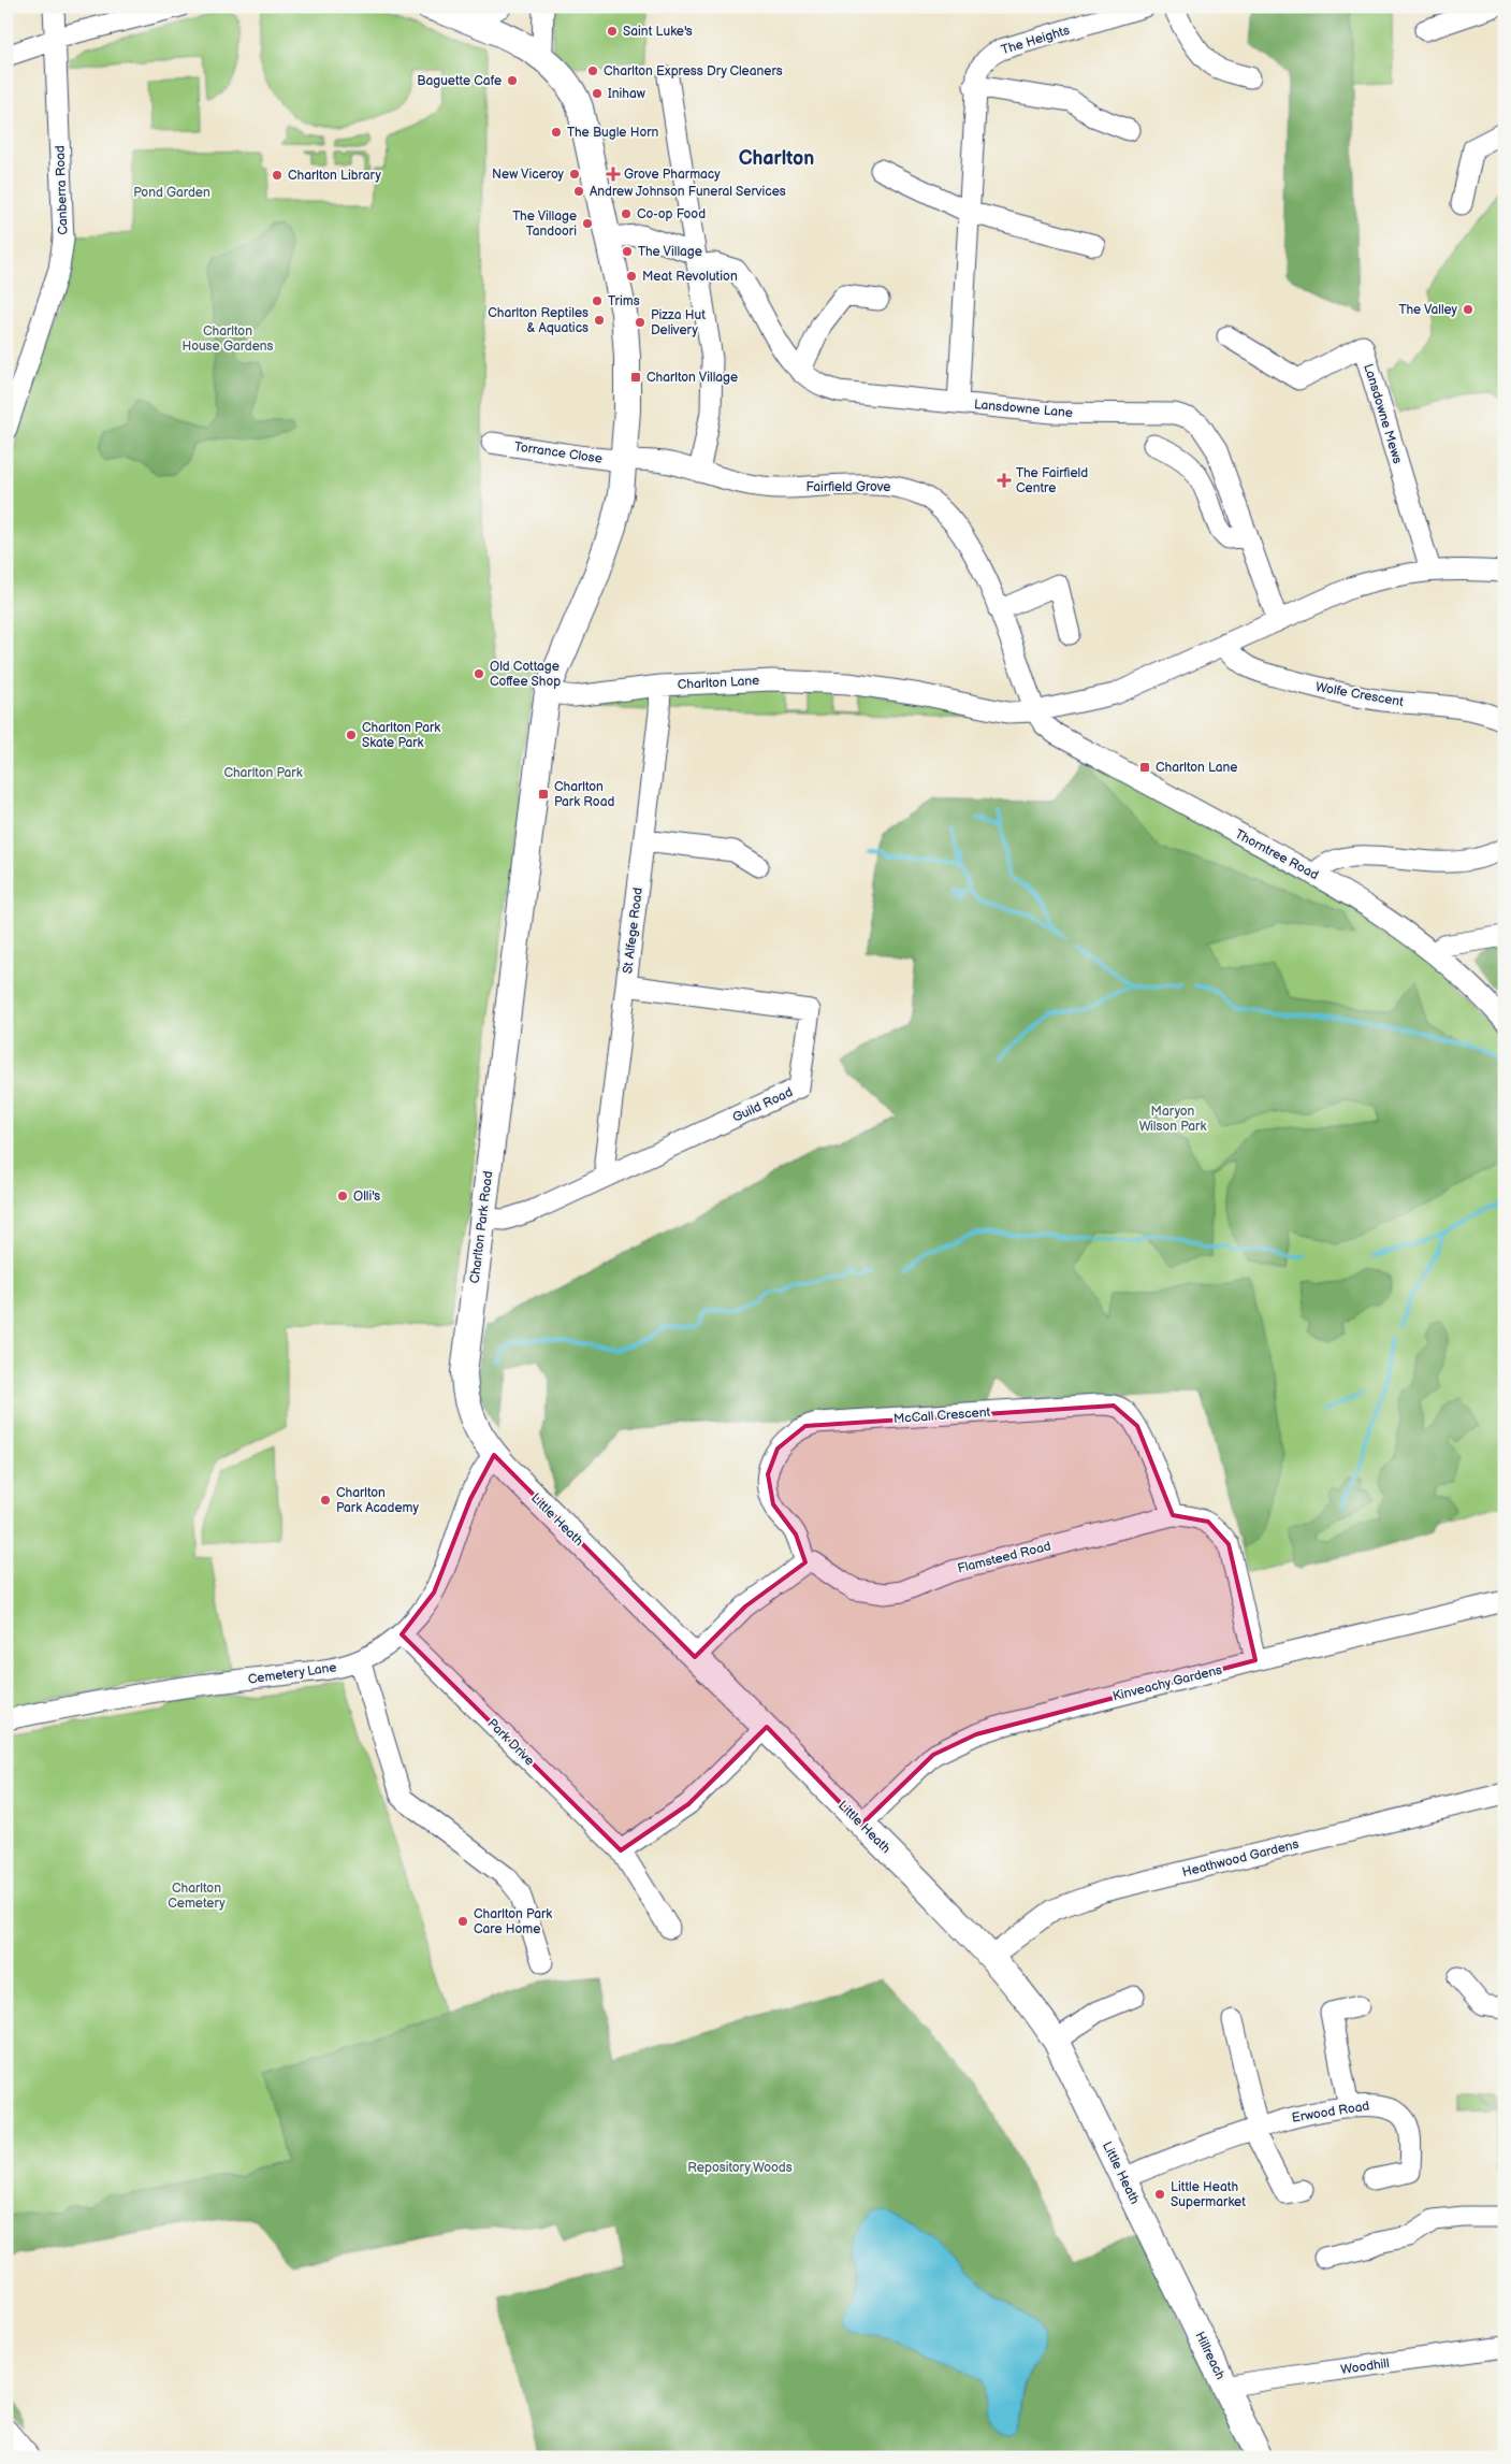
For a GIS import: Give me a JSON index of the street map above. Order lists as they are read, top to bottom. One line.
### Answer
{"streets":{"main road":["Charlton Park Road","Little Heath","Hillreach"],"street":["The Heights","Canberra Road","Lansdowne Lane","Lansdowne Mews","Torrance Close","Fairfield Grove","Charlton Lane","Wolfe Crescent","Thorntree Road","St Alfege Road","Guild Road","McCall Crescent","Flamsteed Road","Cemetery Lane","Kinveachy Gardens","Park Drive","Heathwood Gardens","Erwood Road","Woodhill"]},"crossings":[["The Heights","Lansdowne Lane"],["Lansdowne Lane","Charlton Lane"],["Lansdowne Mews","Charlton Lane"],["Torrance Close","Fairfield Grove"],["Torrance Close","Charlton Park Road"],["Fairfield Grove","Charlton Lane"],["Fairfield Grove","Thorntree Road"],["Fairfield Grove","Charlton Park Road"],["Charlton Lane","Wolfe Crescent"],["Charlton Lane","Thorntree Road"],["Charlton Lane","St Alfege Road"],["Charlton Lane","Charlton Park Road"],["St Alfege Road","Guild Road"],["Guild Road","Charlton Park Road"],["Charlton Park Road","Little Heath"],["Charlton Park Road","Cemetery Lane"],["McCall Crescent","Flamsteed Road"],["Little Heath","Cemetery Lane"],["Little Heath","Kinveachy Gardens"],["Little Heath","Heathwood Gardens"],["Little Heath","Erwood Road"],["Little Heath","Hillreach"],["Flamsteed Road","Kinveachy Gardens"],["Cemetery Lane","Park Drive"],["Hillreach","Woodhill"]],"districts":["Charlton"],"parks":["Pond Garden","Charlton House Gardens","Charlton Park","Maryon Wilson Park","Charlton Cemetery","Repository Woods"],"places":{"other":["Saint Luke's","Charlton Express Dry Cleaners","Baguette Cafe","Inihaw","The Bugle Horn","New Viceroy","Charlton Library","Andrew Johnson Funeral Services","Co-op Food","The Village Tandoori","The Village","Meat Revolution","Trims","The Valley","Charlton Reptiles & Aquatics","Pizza Hut Delivery","Old Cottage Coffee Shop","Charlton Park Skate Park","Olli's","Charlton Park Academy","Charlton Park Care Home","Little Heath Supermarket"],"health":["Grove Pharmacy","The Fairfield Centre"],"transit":["Charlton Village","Charlton Lane","Charlton Park Road"]}}
